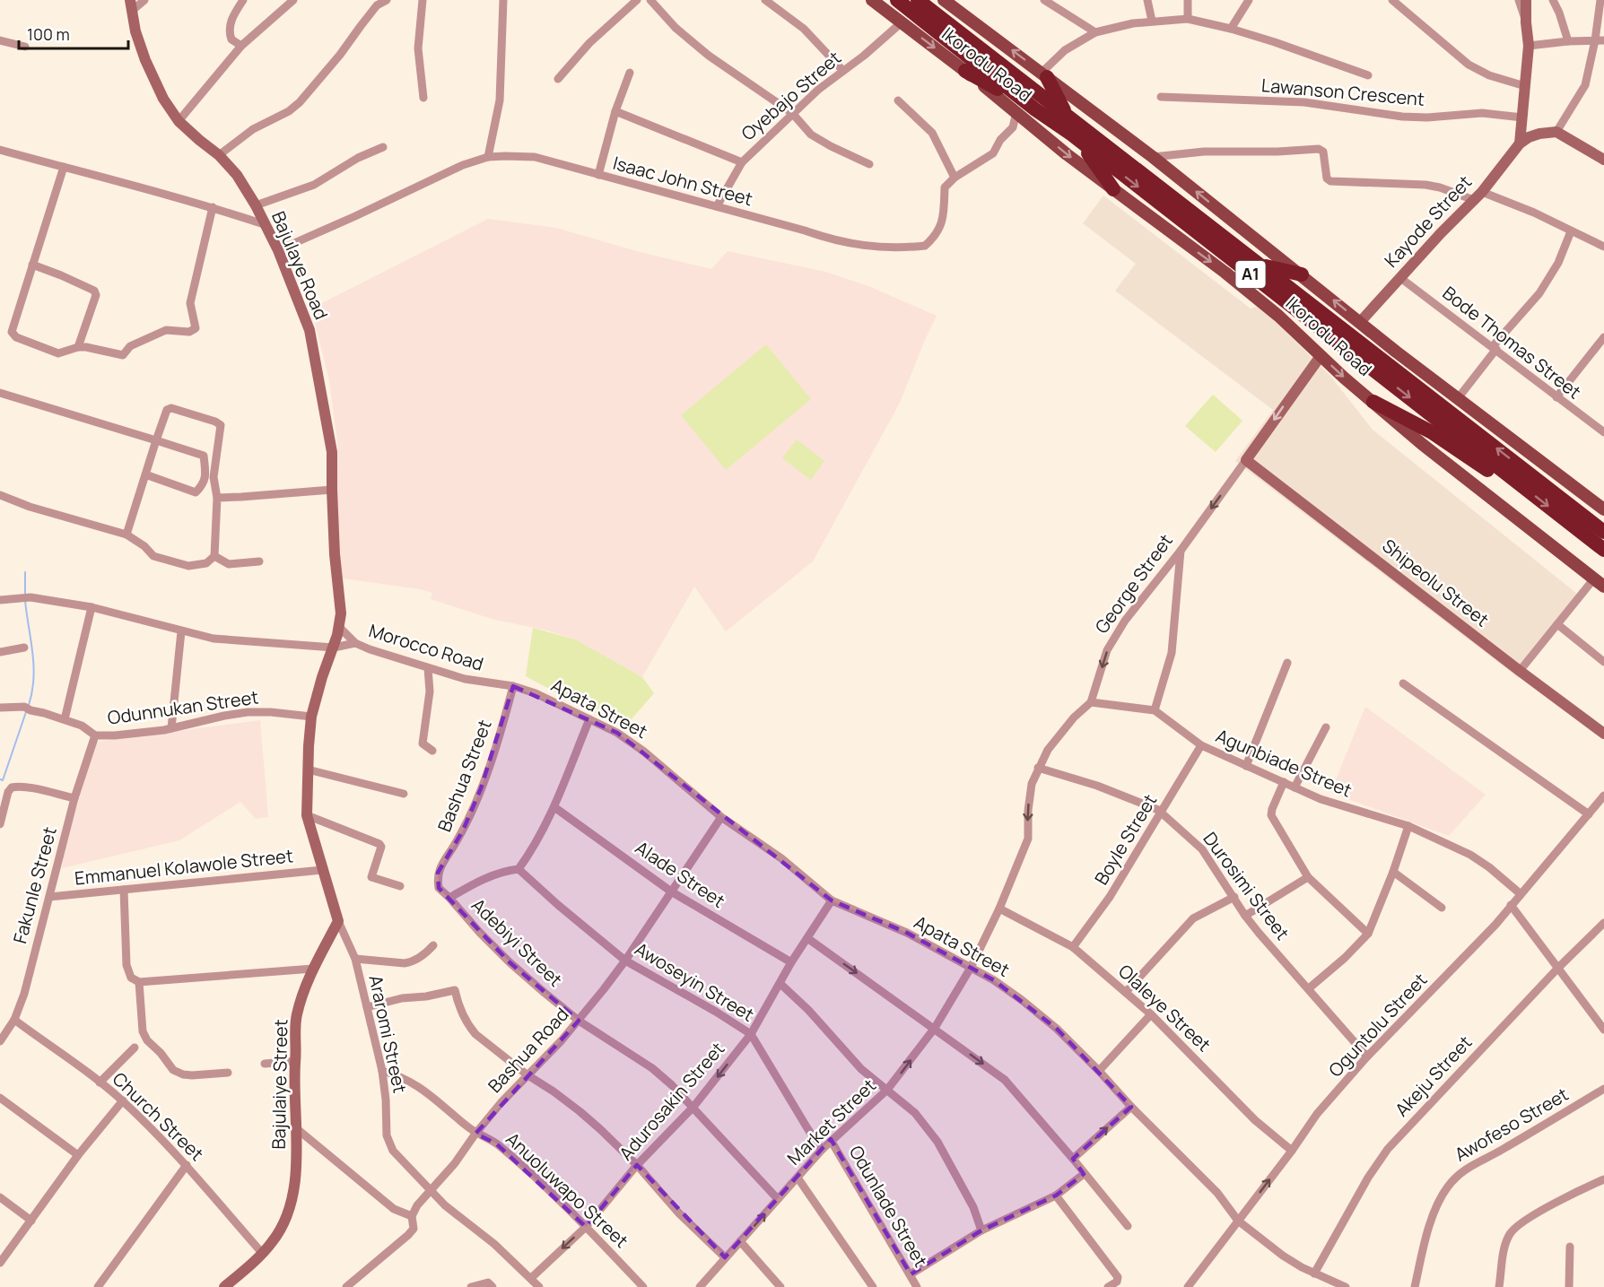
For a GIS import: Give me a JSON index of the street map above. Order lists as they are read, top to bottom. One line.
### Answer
{"streets":{"highway":["Ikorodu Road","A1"],"street":["Lawanson Crescent","Oyebajo Street","Isaac John Street","Kayode Street","Bajulaye Road","Bode Thomas Street","Shipeolu Street","George Street","Morocco Road","Odunnukan Street","Apata Street","Agunbiade Street","Bashua Street","Boyle Street","Emmanuel Kolawole Street","Alade Street","Fakunle Street","Durosimi Street","Adebiyi Street","Awoseyin Street","Olaleye Street","Oguntolu Street","Araromi Street","Bashua Road","Akeju Street","Bajulaiye Street","Adurosakin Street","Church Street","Market Street","Awofeso Street","Anuoluwapo Street","Odunlade Street"]},"crossings":[["Ikorodu Road","Oyebajo Street"],["Ikorodu Road","Kayode Street"],["Ikorodu Road","George Street"],["Oyebajo Street","Isaac John Street"],["Isaac John Street","Bajulaye Road"],["Kayode Street","Bode Thomas Street"],["Bajulaye Road","Morocco Road"],["Bajulaye Road","Odunnukan Street"],["Shipeolu Street","George Street"],["George Street","Apata Street"],["George Street","Agunbiade Street"],["George Street","Durosimi Street"],["George Street","Olaleye Street"],["George Street","Market Street"],["Morocco Road","Apata Street"],["Morocco Road","Bashua Street"],["Odunnukan Street","Fakunle Street"],["Apata Street","Bashua Street"],["Apata Street","Oguntolu Street"],["Apata Street","Bashua Road"],["Apata Street","Akeju Street"],["Apata Street","Adurosakin Street"],["Apata Street","Market Street"],["Agunbiade Street","Boyle Street"],["Agunbiade Street","Oguntolu Street"],["Bashua Street","Adebiyi Street"],["Boyle Street","Durosimi Street"],["Boyle Street","Olaleye Street"],["Emmanuel Kolawole Street","Fakunle Street"],["Alade Street","Bashua Road"],["Alade Street","Adurosakin Street"],["Fakunle Street","Church Street"],["Durosimi Street","Oguntolu Street"],["Adebiyi Street","Bashua Road"],["Adebiyi Street","Adurosakin Street"],["Adebiyi Street","Market Street"],["Awoseyin Street","Bashua Road"],["Awoseyin Street","Adurosakin Street"],["Awoseyin Street","Market Street"],["Olaleye Street","Oguntolu Street"],["Araromi Street","Bashua Road"],["Araromi Street","Bajulaiye Street"],["Araromi Street","Adurosakin Street"],["Araromi Street","Anuoluwapo Street"],["Bashua Road","Anuoluwapo Street"],["Bajulaiye Street","Church Street"],["Adurosakin Street","Anuoluwapo Street"],["Market Street","Odunlade Street"]],"one_way":["George Street"],"scale_bar":"100 m"}
